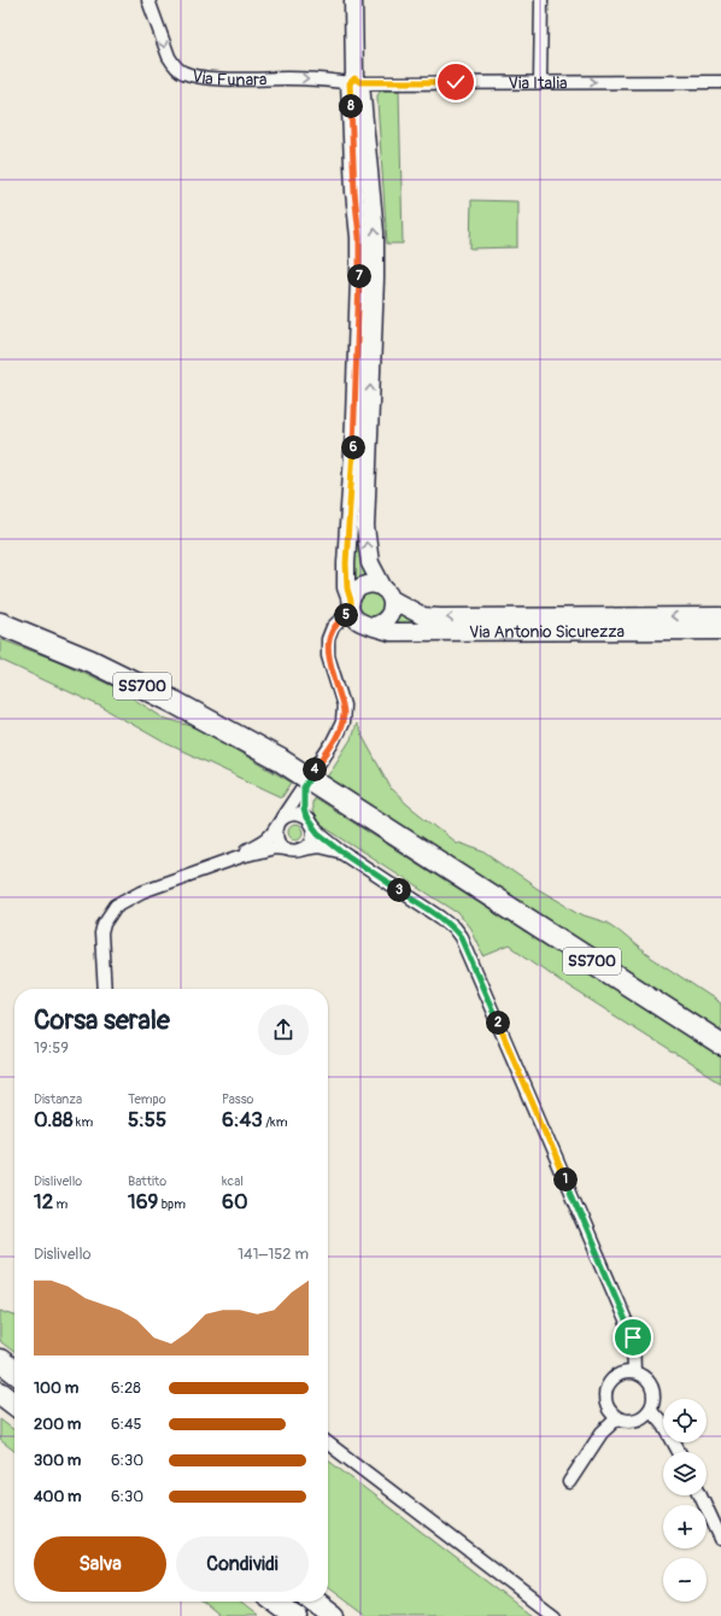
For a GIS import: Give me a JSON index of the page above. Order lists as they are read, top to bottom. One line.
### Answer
{"streets":{"highway":["SS700"],"street":["Via Funara","Via Italia","Via Antonio Sicurezza"]},"crossings":[["Via Funara","Via Italia"]],"one_way":["Via Funara","Via Italia"],"page":{"pins":["8","7","6","5","4","3","2","1"],"heading":["Corsa serale","19:59"],"stats":[["Distanza","0.88 km"],["Tempo","5:55"],["Passo","6:43 /km"],["Dislivello","12 m"],["Battito","169 bpm"],["kcal","60"]],"chart":["Dislivello","141–152 m"],"list":[{"name":"100 m","note":"6:28"},{"name":"200 m","note":"6:45"},{"name":"300 m","note":"6:30"},{"name":"400 m","note":"6:30"}],"map_buttons":["+","−"],"buttons":["Salva","Condividi"]}}
